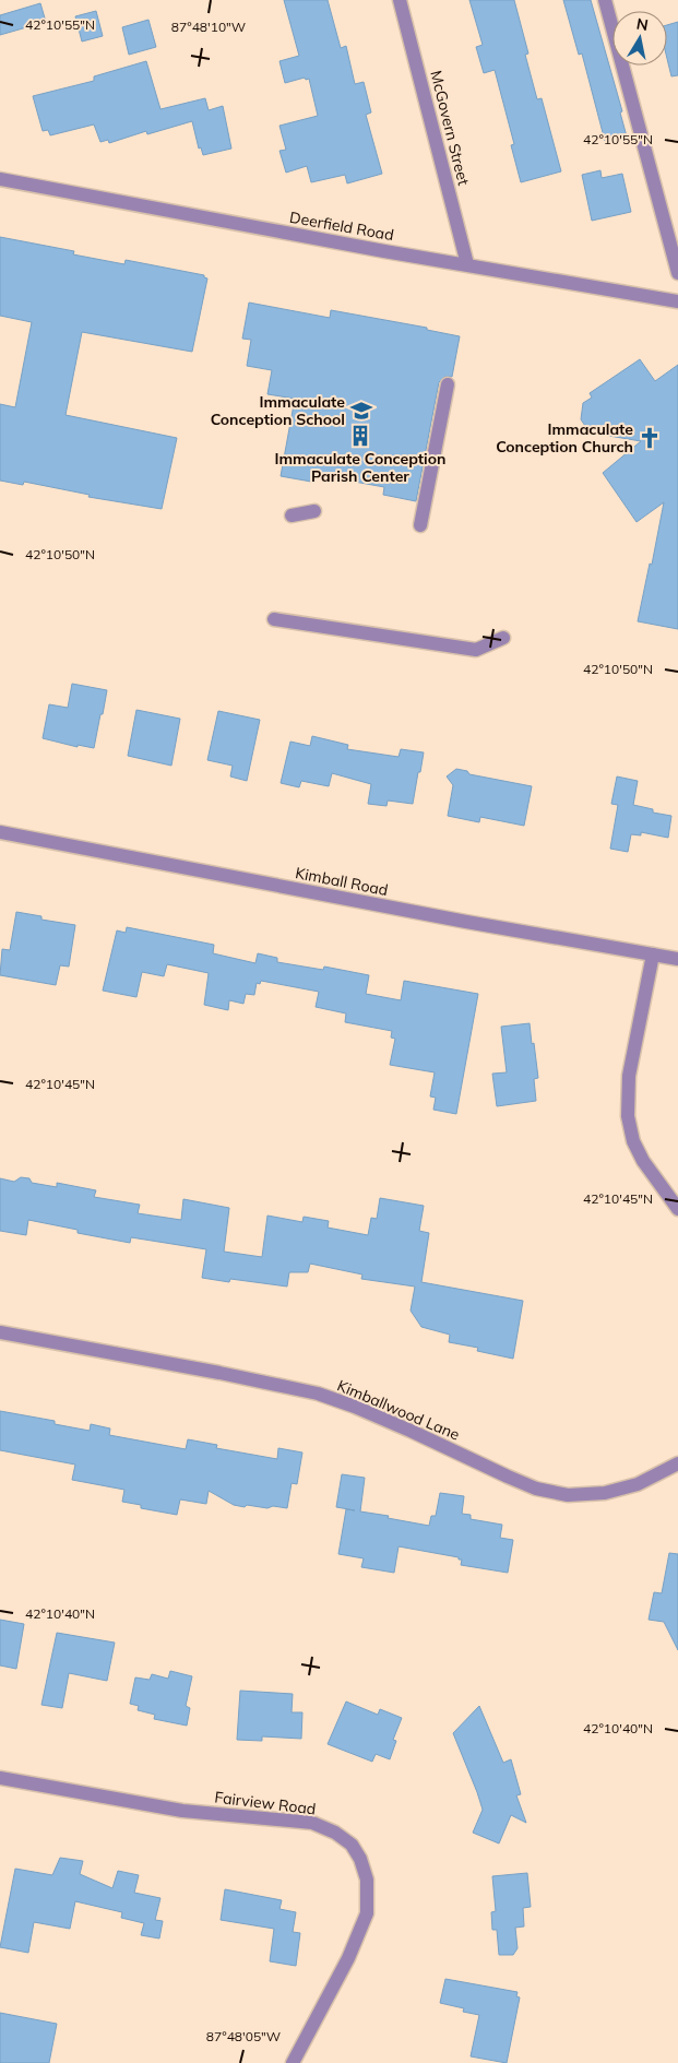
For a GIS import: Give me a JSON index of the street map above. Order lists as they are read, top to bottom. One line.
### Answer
{"streets":{"street":["McGovern Street","Deerfield Road","Kimball Road","Kimballwood Lane","Fairview Road"]},"crossings":[["McGovern Street","Deerfield Road"]],"places":{"school or university":["Immaculate Conception School"],"building":["Immaculate Conception Parish Center"],"church":["Immaculate Conception Church"]},"north":"top","coordinates":["42°10'55\"N","87°48'10\"W","42°10'50\"N","42°10'45\"N","42°10'40\"N","87°48'05\"W"]}
